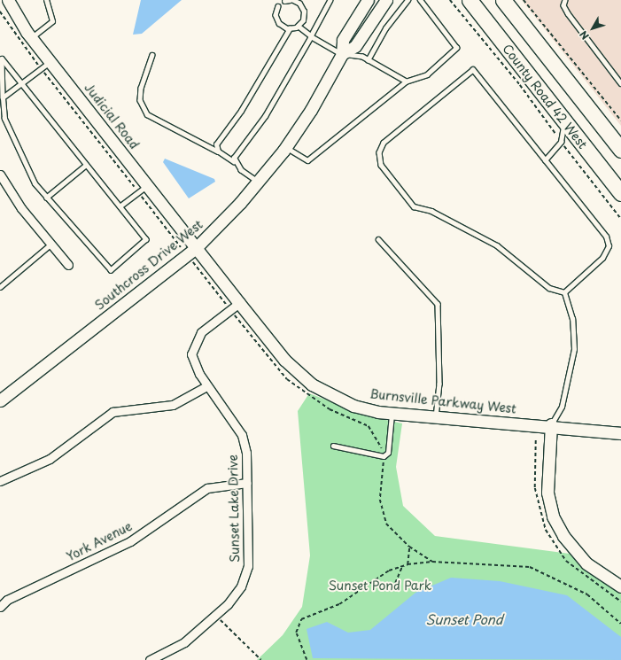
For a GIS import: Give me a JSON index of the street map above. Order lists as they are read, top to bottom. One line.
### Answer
{"streets":{"highway":["County Road 42 West"],"street":["Judicial Road","Southcross Drive West","Burnsville Parkway West","Sunset Lake Drive","York Avenue"]},"crossings":[["Judicial Road","Southcross Drive West"],["Judicial Road","Burnsville Parkway West"],["Southcross Drive West","Burnsville Parkway West"],["Burnsville Parkway West","Sunset Lake Drive"],["Sunset Lake Drive","York Avenue"]],"water":["Sunset Pond"],"parks":["Sunset Pond Park"],"north":"bottom left"}
